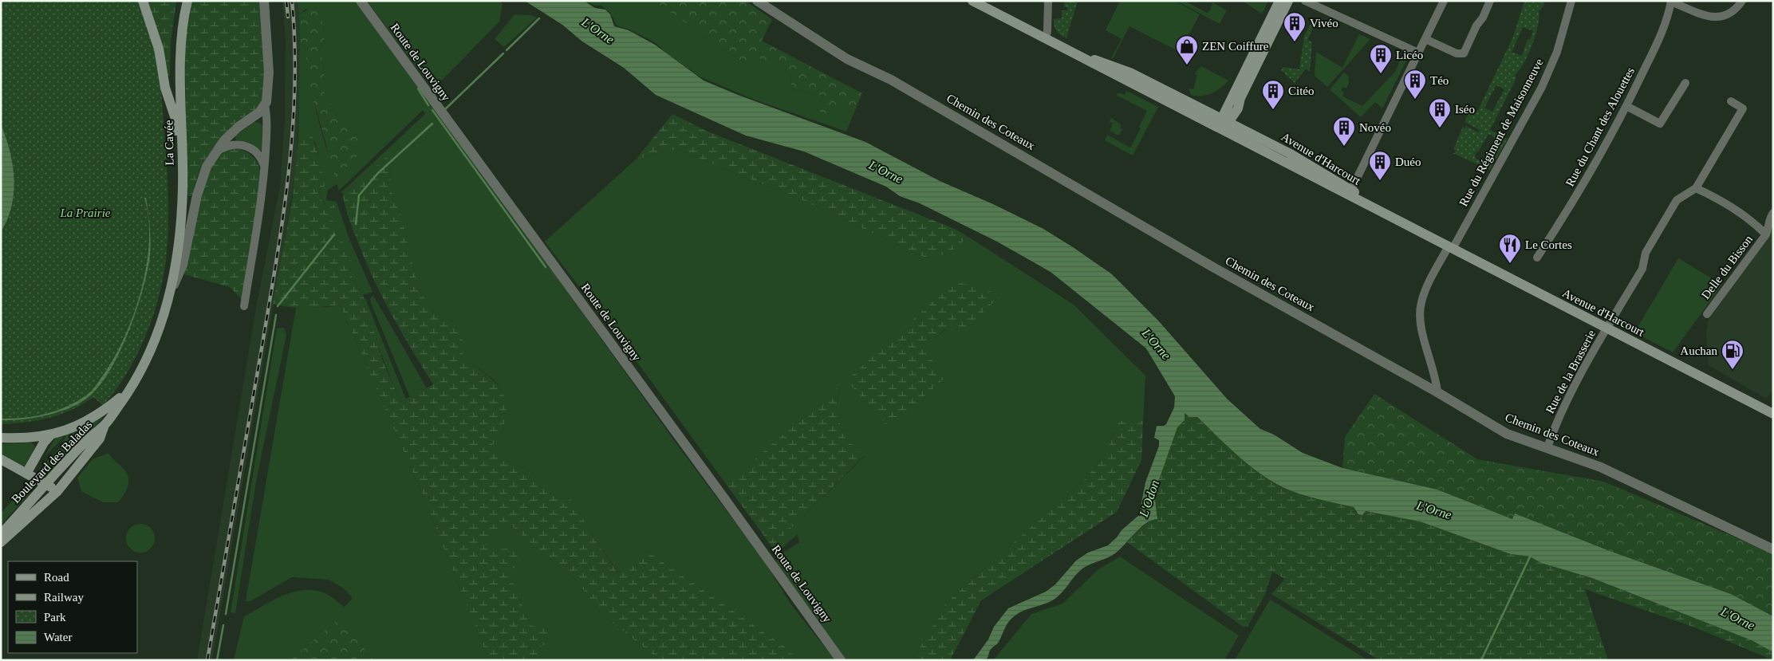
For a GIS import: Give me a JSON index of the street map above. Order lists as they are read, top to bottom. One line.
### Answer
{"streets":{"main road":["La Cavée","Avenue d'Harcourt","Boulevard des Baladas"],"street":["Route de Louvigny","Chemin des Coteaux","Rue du Chant des Alouettes","Rue du Régiment de Maisonneuve","Delle du Bisson","Rue de la Brasserie"]},"crossings":[["Chemin des Coteaux","Rue du Régiment de Maisonneuve"],["Chemin des Coteaux","Rue de la Brasserie"],["Rue du Régiment de Maisonneuve","Avenue d'Harcourt"],["La Cavée","Boulevard des Baladas"],["Avenue d'Harcourt","Rue de la Brasserie"]],"water":["L'Orne","L'Odon"],"parks":["La Prairie"],"places":{"building":["Vivéo","Licéo","Téo","Citéo","Iséo","Novéo","Duéo"],"shop":["ZEN Coiffure"],"restaurant":["Le Cortes"],"fuel station":["Auchan"]},"legend":["Road","Railway","Park","Water"]}
